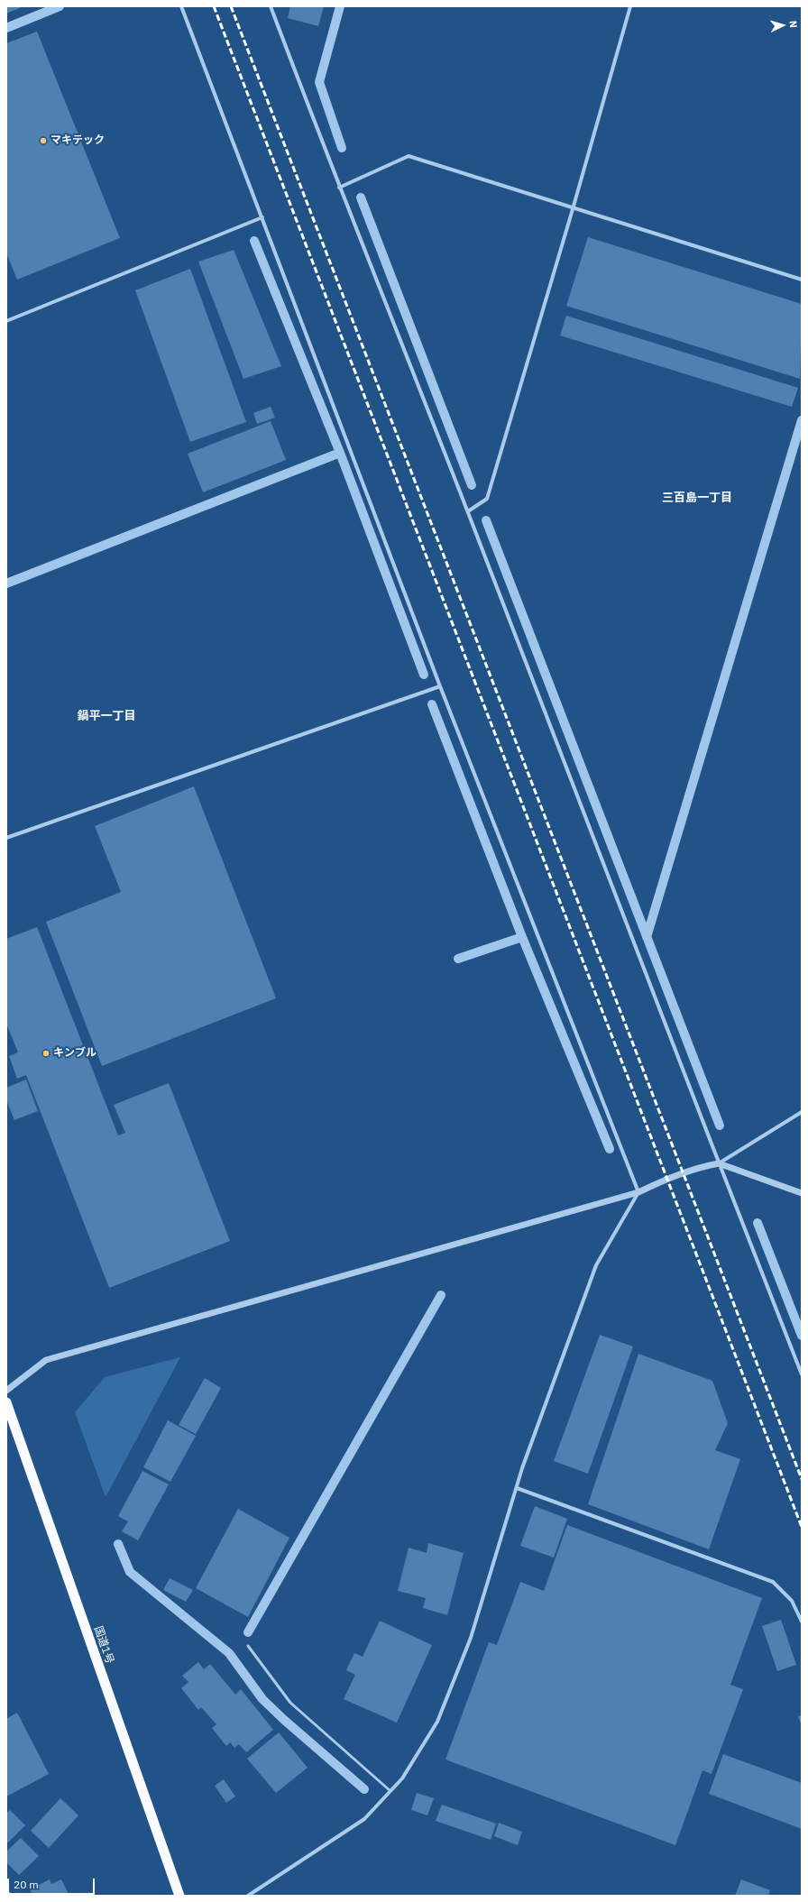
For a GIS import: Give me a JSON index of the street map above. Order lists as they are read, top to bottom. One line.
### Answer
{"streets":{"highway":["国道1号"]},"districts":["三百島一丁目","鍋平一丁目"],"places":["マキテック","キンブル"],"scale_bar":"20 m","north":"right"}
